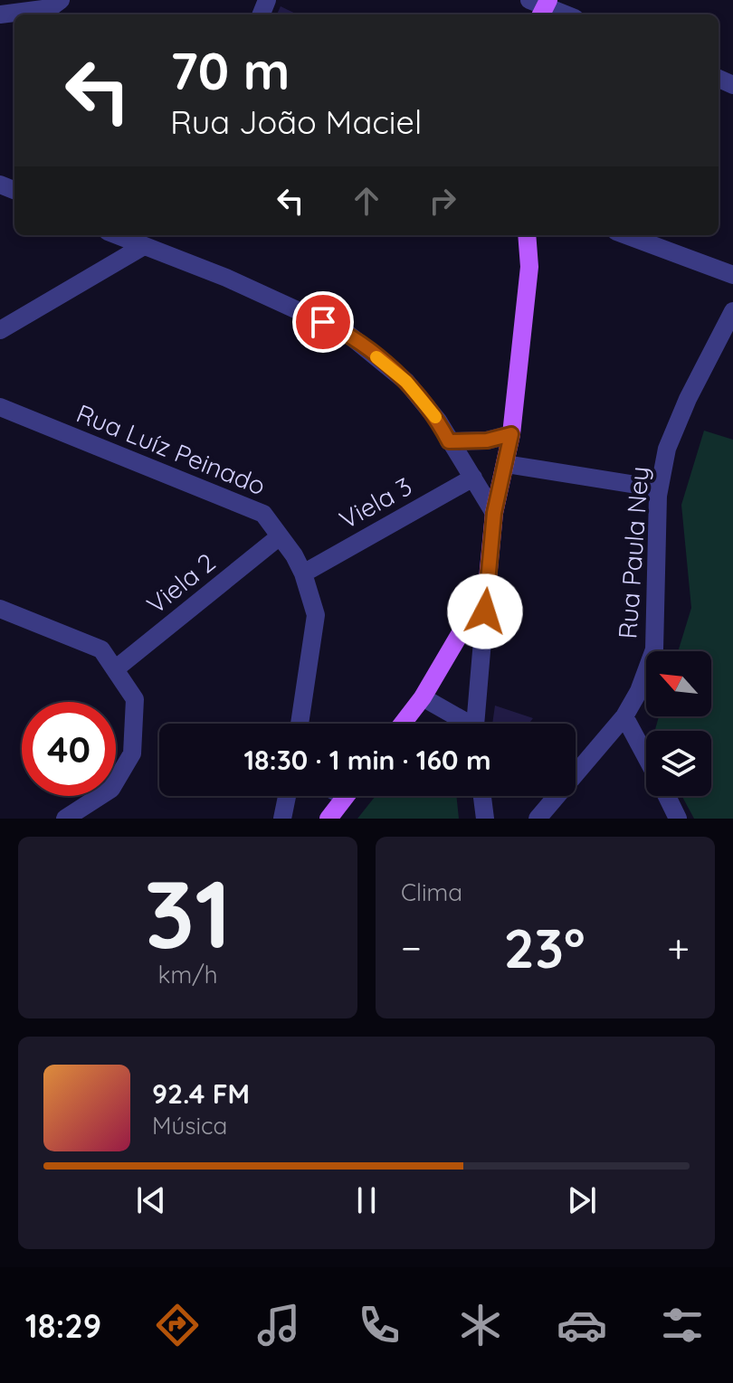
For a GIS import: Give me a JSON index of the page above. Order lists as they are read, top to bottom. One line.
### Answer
{"streets":{"street":["Rua Luíz Peinado","Viela 3","Rua Paula Ney","Viela 2"]},"crossings":[["Rua Luíz Peinado","Viela 3"],["Rua Luíz Peinado","Viela 2"]],"north":"top left","page":{"turn":["70 m","Rua João Maciel"],"limit":"40","trip":"18:30 · 1 min · 160 m","tile":[["31","km/h"],"Clima"],"heat":["−","23°","+"],"song":["92.4 FM","Música"],"tabs":"18:29"}}
